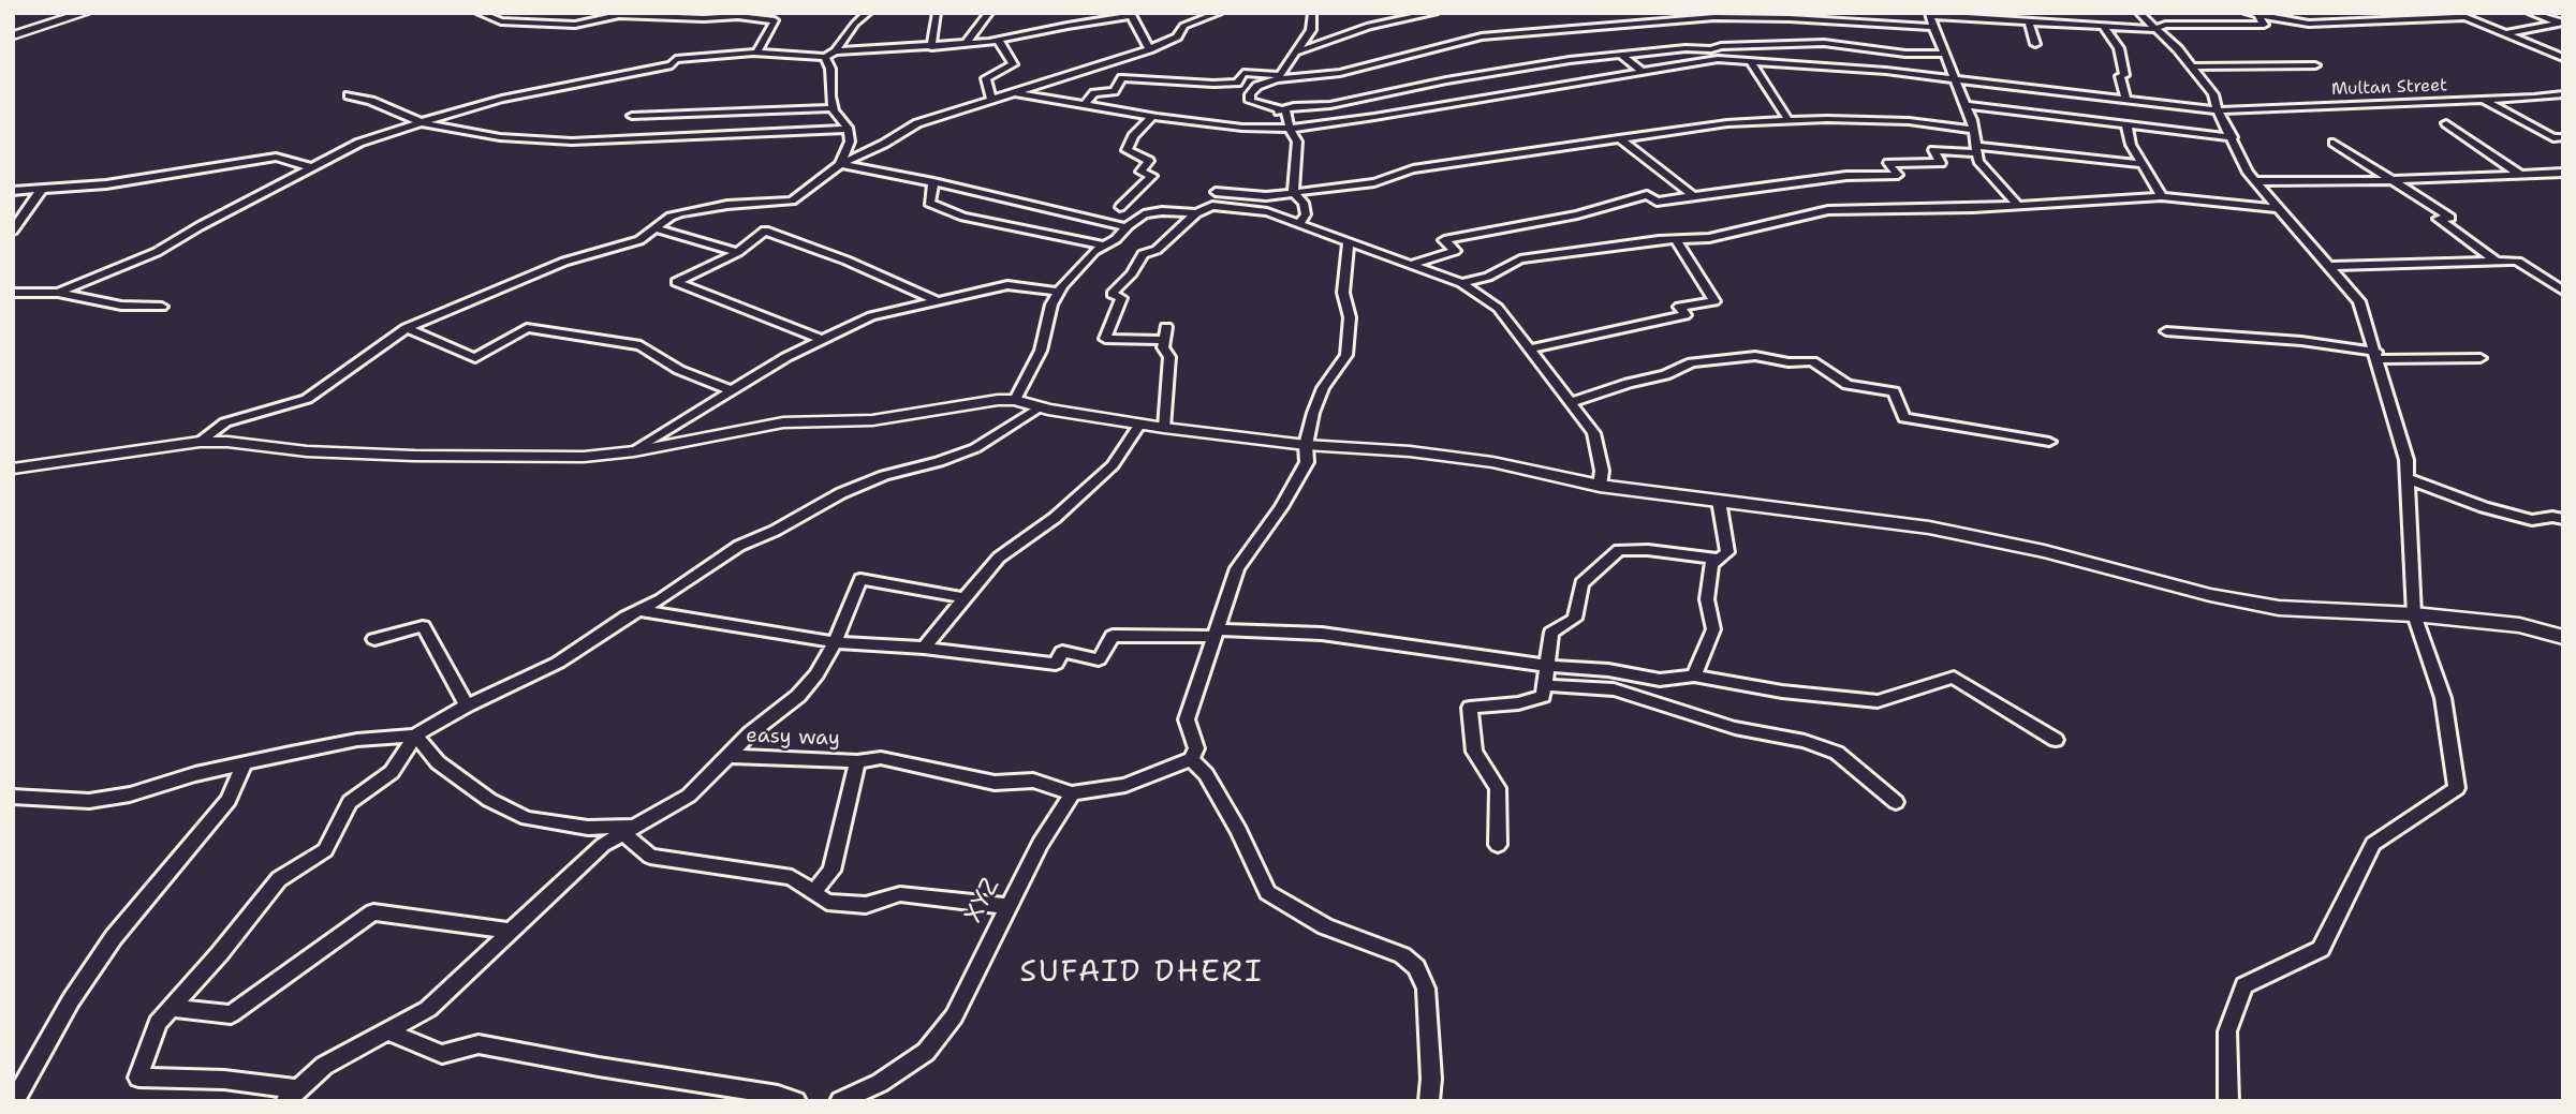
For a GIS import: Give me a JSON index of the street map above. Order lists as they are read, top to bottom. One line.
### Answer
{"streets":{"street":["Multan Street","easy way","XYZ"]},"crossings":[["easy way","XYZ"]],"districts":["SUFAID DHERI"]}
